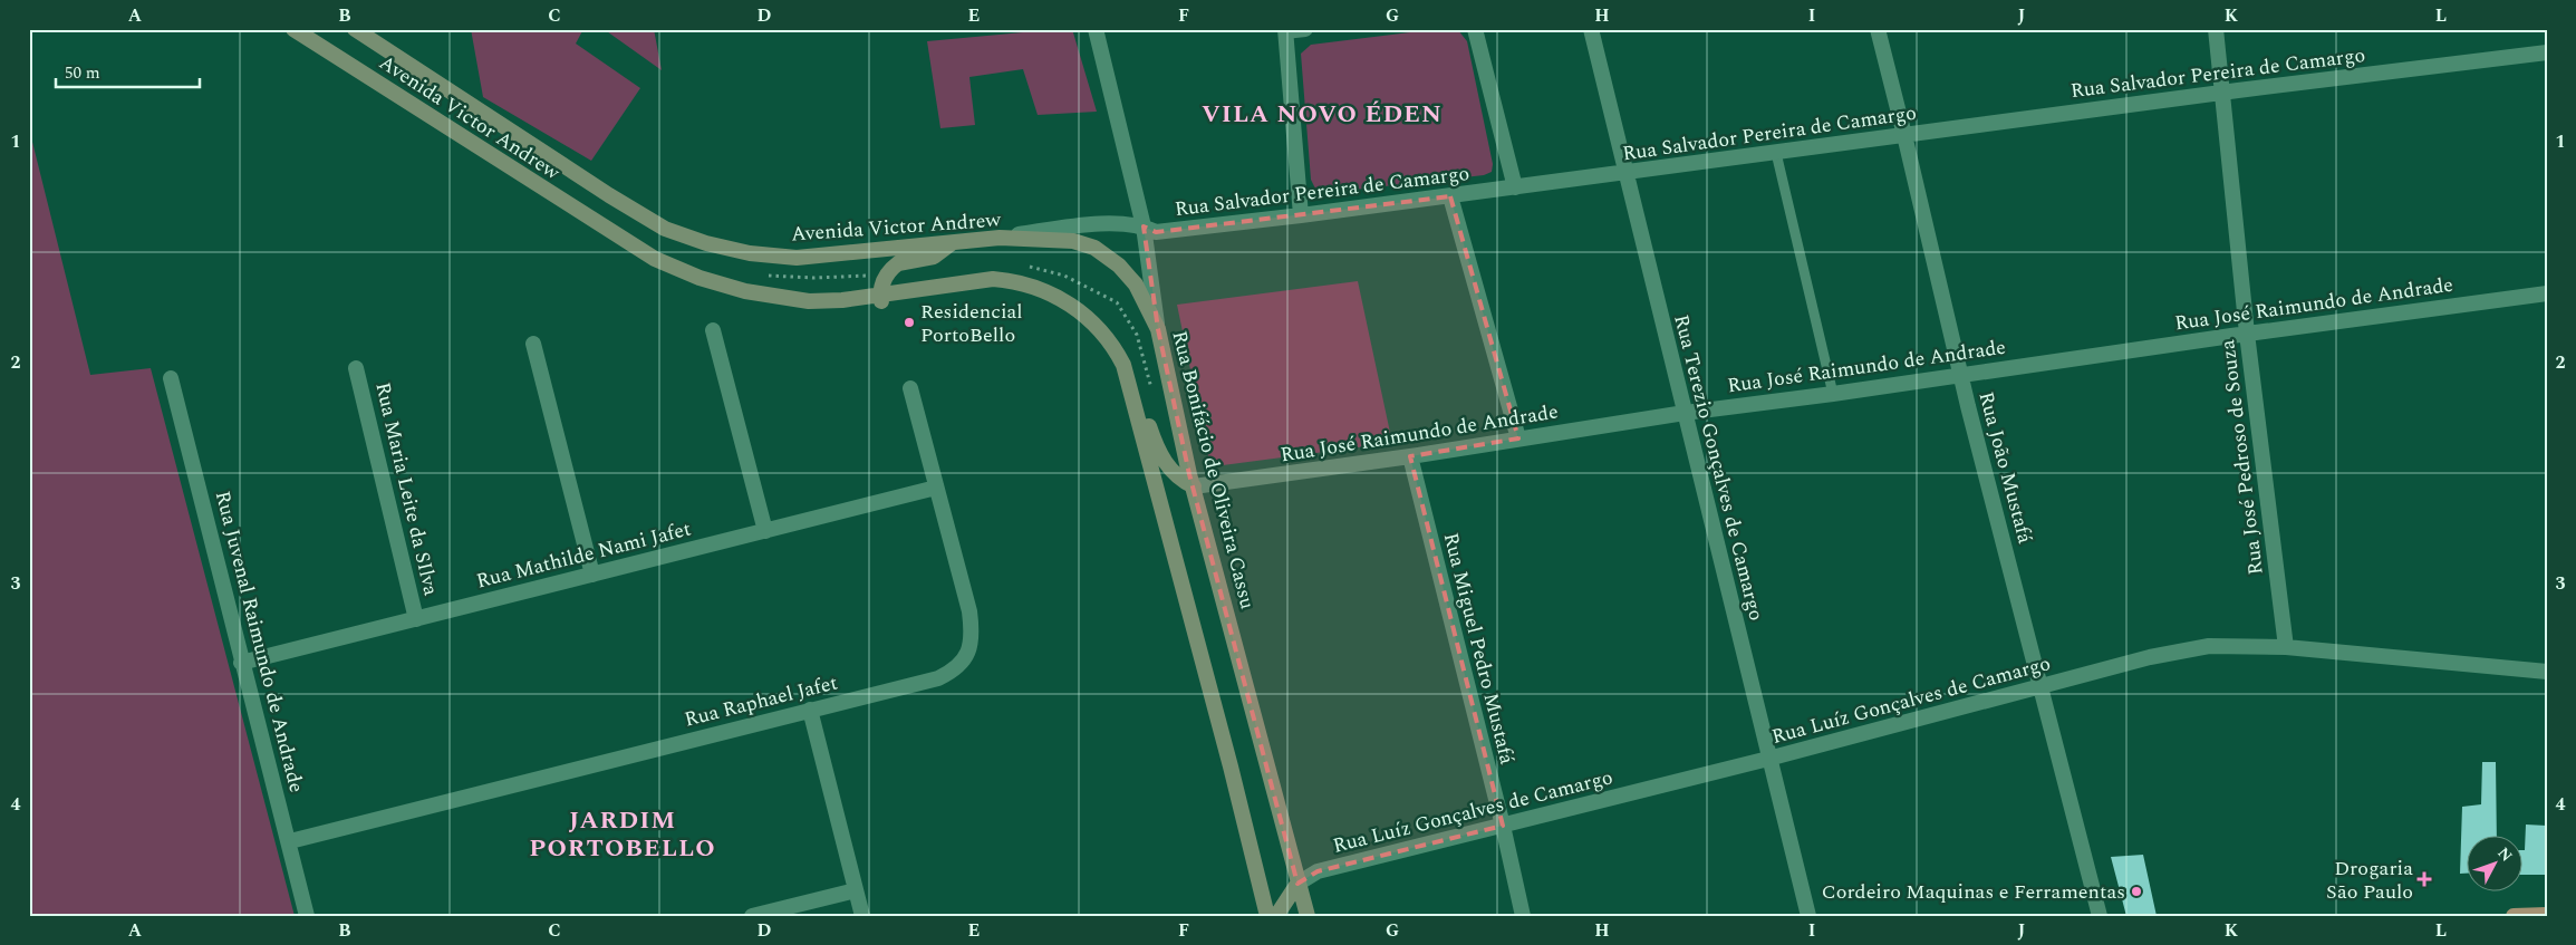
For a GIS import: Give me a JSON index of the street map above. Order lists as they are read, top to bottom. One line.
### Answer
{"streets":{"main road":["Avenida Victor Andrew","Rua Bonifácio de Oliveira Cassu"],"street":["Rua Salvador Pereira de Camargo","Rua José Raimundo de Andrade","Rua José Pedroso de Souza","Rua Terezio Gonçalves de Camargo","Rua João Mustafá","Rua Maria Leite da SIlva","Rua Mathilde Nami Jafet","Rua Juvenal Raimundo de Andrade","Rua Miguel Pedro Mustafá","Rua Luíz Gonçalves de Camargo","Rua Raphael Jafet"]},"crossings":[["Rua Salvador Pereira de Camargo","Avenida Victor Andrew"],["Rua Salvador Pereira de Camargo","Rua José Pedroso de Souza"],["Rua Salvador Pereira de Camargo","Rua Terezio Gonçalves de Camargo"],["Rua Salvador Pereira de Camargo","Rua João Mustafá"],["Rua Salvador Pereira de Camargo","Rua Bonifácio de Oliveira Cassu"],["Avenida Victor Andrew","Rua Bonifácio de Oliveira Cassu"],["Rua José Raimundo de Andrade","Rua José Pedroso de Souza"],["Rua José Raimundo de Andrade","Rua Terezio Gonçalves de Camargo"],["Rua José Raimundo de Andrade","Rua João Mustafá"],["Rua José Raimundo de Andrade","Rua Bonifácio de Oliveira Cassu"],["Rua José Raimundo de Andrade","Rua Miguel Pedro Mustafá"],["Rua José Pedroso de Souza","Rua Luíz Gonçalves de Camargo"],["Rua Terezio Gonçalves de Camargo","Rua Luíz Gonçalves de Camargo"],["Rua João Mustafá","Rua Luíz Gonçalves de Camargo"],["Rua Bonifácio de Oliveira Cassu","Rua Luíz Gonçalves de Camargo"],["Rua Maria Leite da SIlva","Rua Mathilde Nami Jafet"],["Rua Mathilde Nami Jafet","Rua Juvenal Raimundo de Andrade"],["Rua Mathilde Nami Jafet","Rua Raphael Jafet"],["Rua Juvenal Raimundo de Andrade","Rua Raphael Jafet"],["Rua Miguel Pedro Mustafá","Rua Luíz Gonçalves de Camargo"]],"districts":["VILA NOVO ÉDEN","JARDIM PORTOBELLO"],"places":{"other":["Residencial PortoBello","Cordeiro Maquinas e Ferramentas"],"health":["Drogaria São Paulo"]},"scale_bar":"50 m","north":"top right","grid":{"columns":["A","B","C","D","E","F","G","H","I","J","K","L"],"rows":["1","2","3","4"]}}
